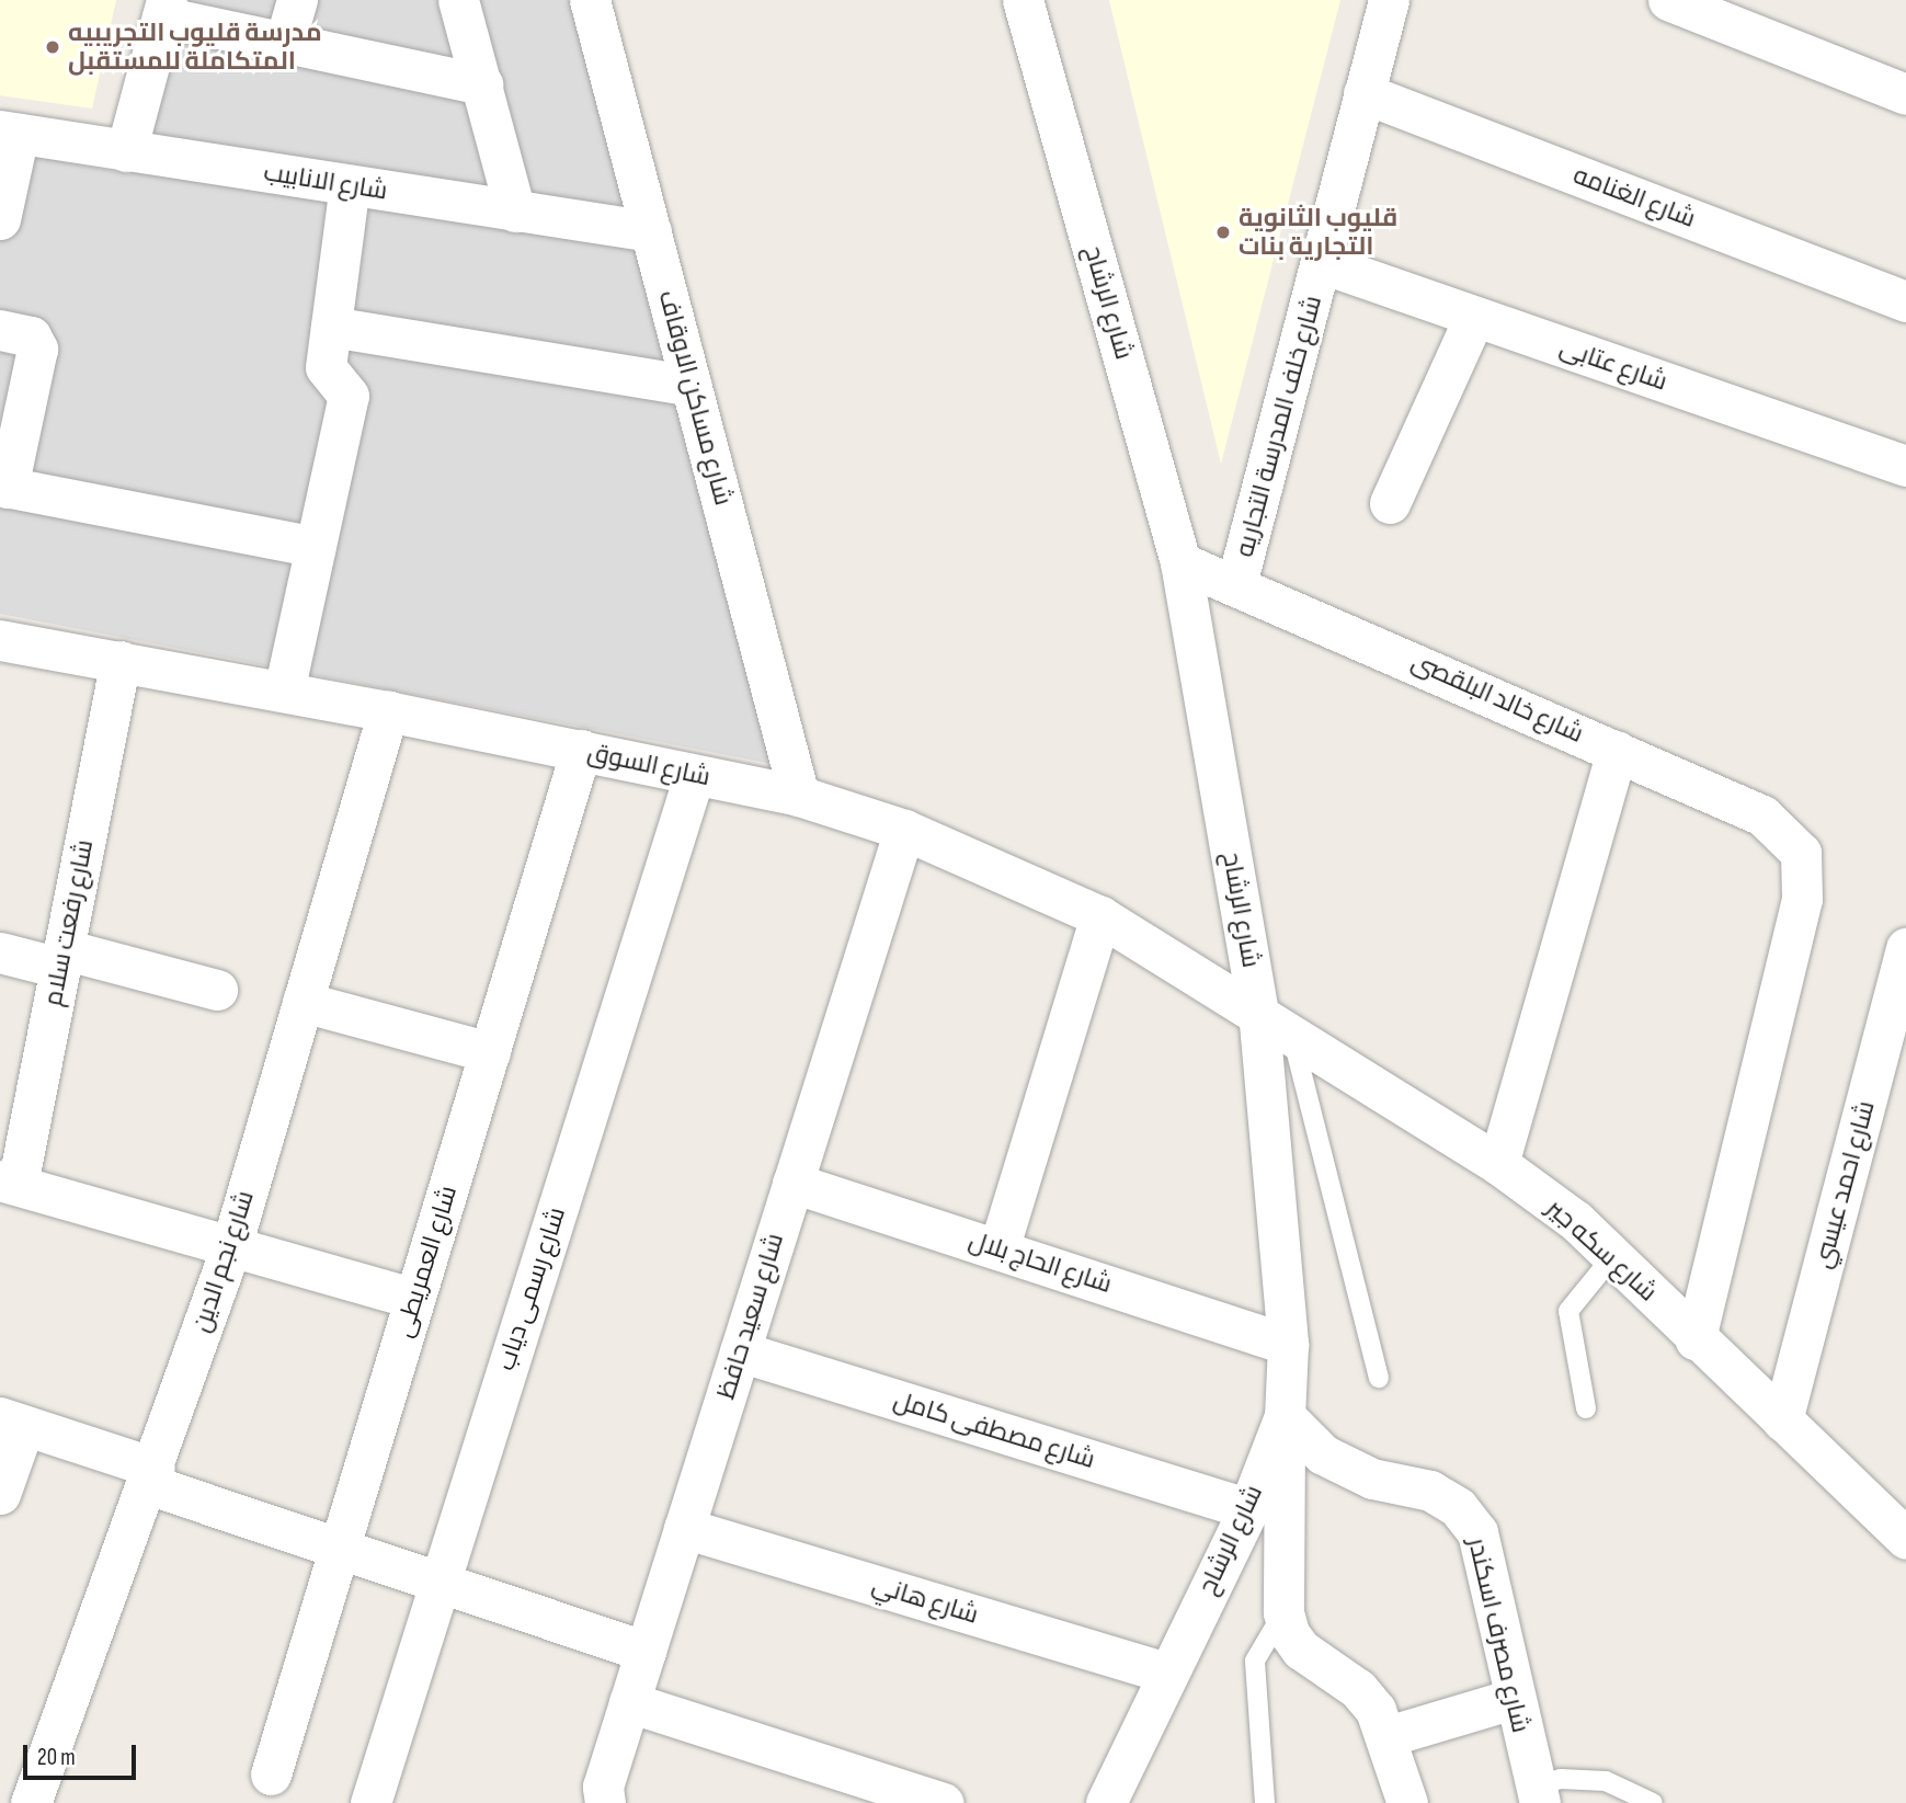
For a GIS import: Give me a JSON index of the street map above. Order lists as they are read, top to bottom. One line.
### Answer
{"streets":{"street":["شارع الانابيب","شارع الغنامه","شارع الرشاح","شارع عتابى","شارع مساكن الاوقاف","شارع خلف المدرسة التجاريه","شارع خالد البلقصى","شارع السوق","شارع رفعت سلام","شارع احمد عيسي","شارع سكه جير","شارع نجم الدين","شارع العمريطى","شارع الحاج بلال","شارع رسمى دياب","شارع سعيد حافظ","شارع مصطفى كامل","شارع هاني","شارع مصرف اسكندر"]},"crossings":[["شارع الانابيب","شارع مساكن الاوقاف"],["شارع الغنامه","شارع خلف المدرسة التجاريه"],["شارع الرشاح","شارع خالد البلقصى"],["شارع الرشاح","شارع السوق"],["شارع الرشاح","شارع سكه جير"],["شارع الرشاح","شارع الحاج بلال"],["شارع الرشاح","شارع مصطفى كامل"],["شارع الرشاح","شارع هاني"],["شارع الرشاح","شارع مصرف اسكندر"],["شارع عتابى","شارع خلف المدرسة التجاريه"],["شارع مساكن الاوقاف","شارع السوق"],["شارع خلف المدرسة التجاريه","شارع خالد البلقصى"],["شارع خالد البلقصى","شارع سكه جير"],["شارع السوق","شارع رفعت سلام"],["شارع السوق","شارع سكه جير"],["شارع السوق","شارع نجم الدين"],["شارع السوق","شارع العمريطى"],["شارع السوق","شارع رسمى دياب"],["شارع السوق","شارع سعيد حافظ"],["شارع احمد عيسي","شارع سكه جير"],["شارع الحاج بلال","شارع سعيد حافظ"],["شارع سعيد حافظ","شارع مصطفى كامل"],["شارع سعيد حافظ","شارع هاني"]],"places":["مدرسة قليوب التجريبيه المتكاملة للمستقبل","قليوب الثانوية التجارية بنات"],"scale_bar":"20 m"}
